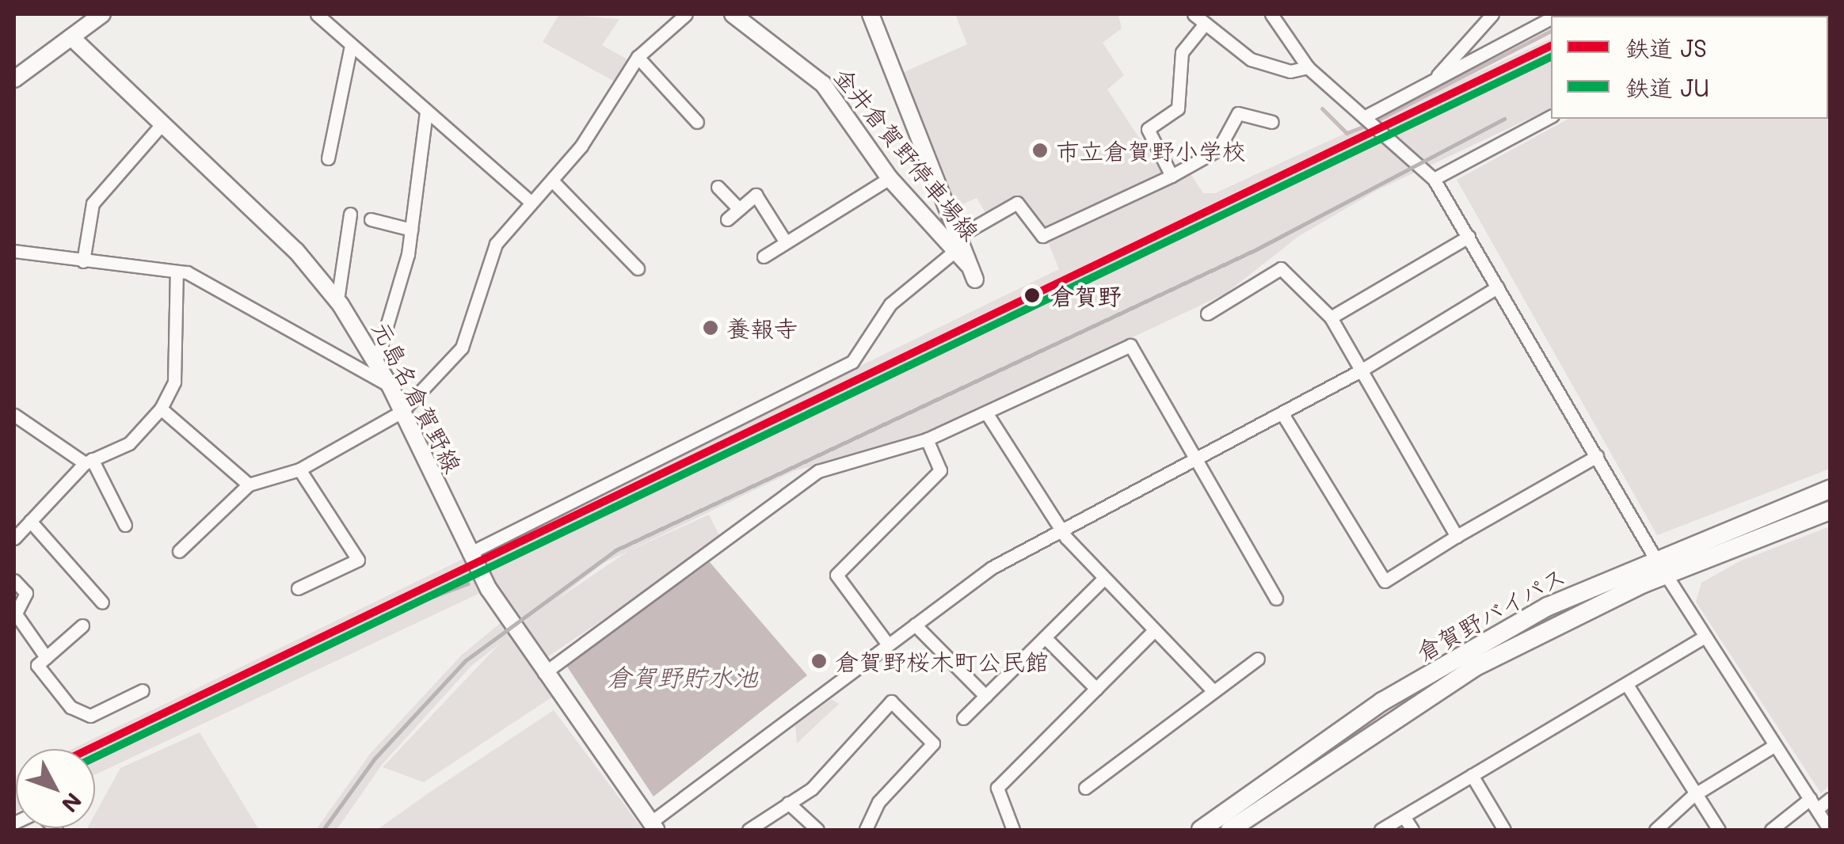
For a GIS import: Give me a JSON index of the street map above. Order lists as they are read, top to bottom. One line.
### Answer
{"streets":{"highway":["倉賀野バイパス"],"main road":["金井倉賀野停車場線","元島名倉賀野線"]},"water":["倉賀野貯水池"],"places":["市立倉賀野小学校","倉賀野","養報寺","倉賀野桜木町公民館"],"lines":["rail line JS","rail line JU"],"legend":["鉄道 JS","鉄道 JU"],"north":"bottom right"}
